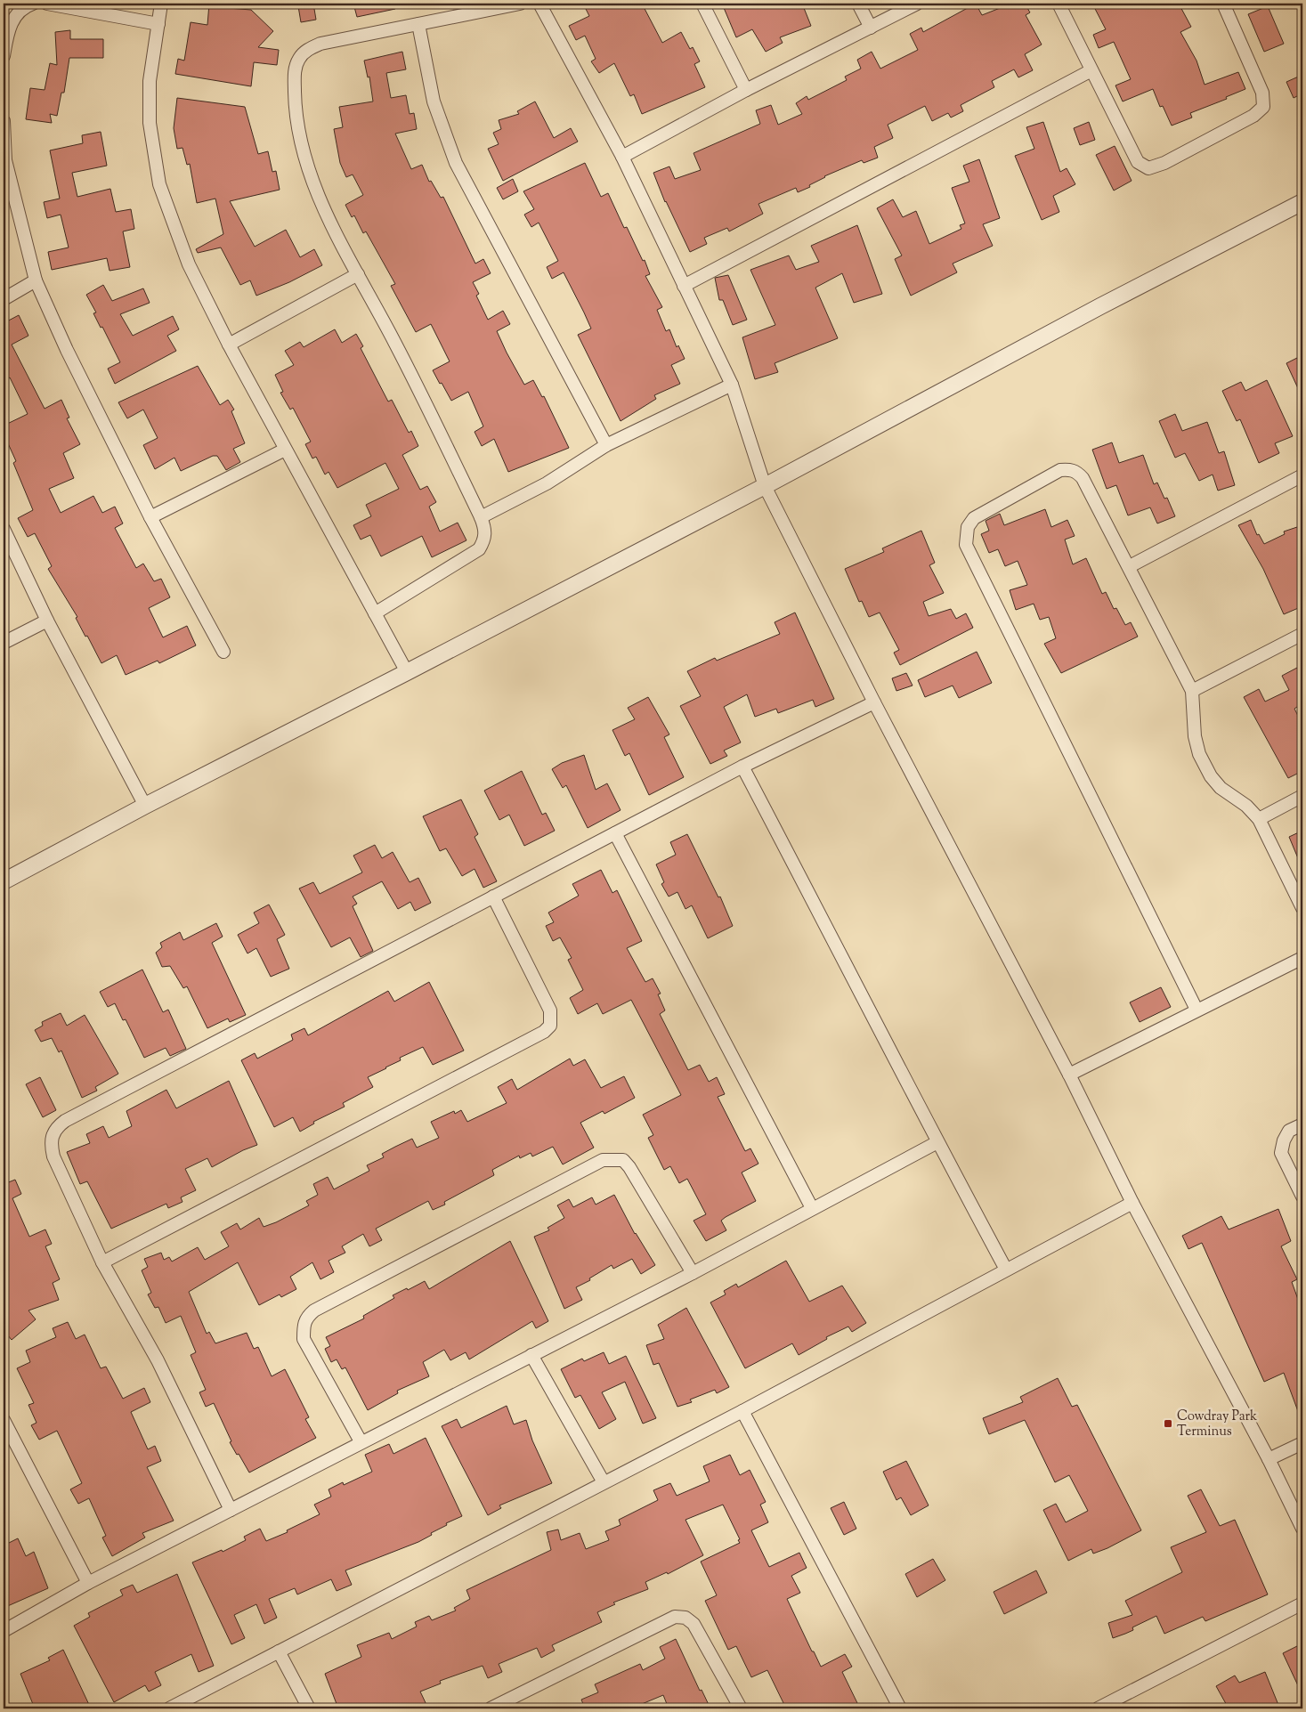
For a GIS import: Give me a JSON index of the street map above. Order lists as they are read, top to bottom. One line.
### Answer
{"places":{"transit":["Cowdray Park Terminus"]}}
